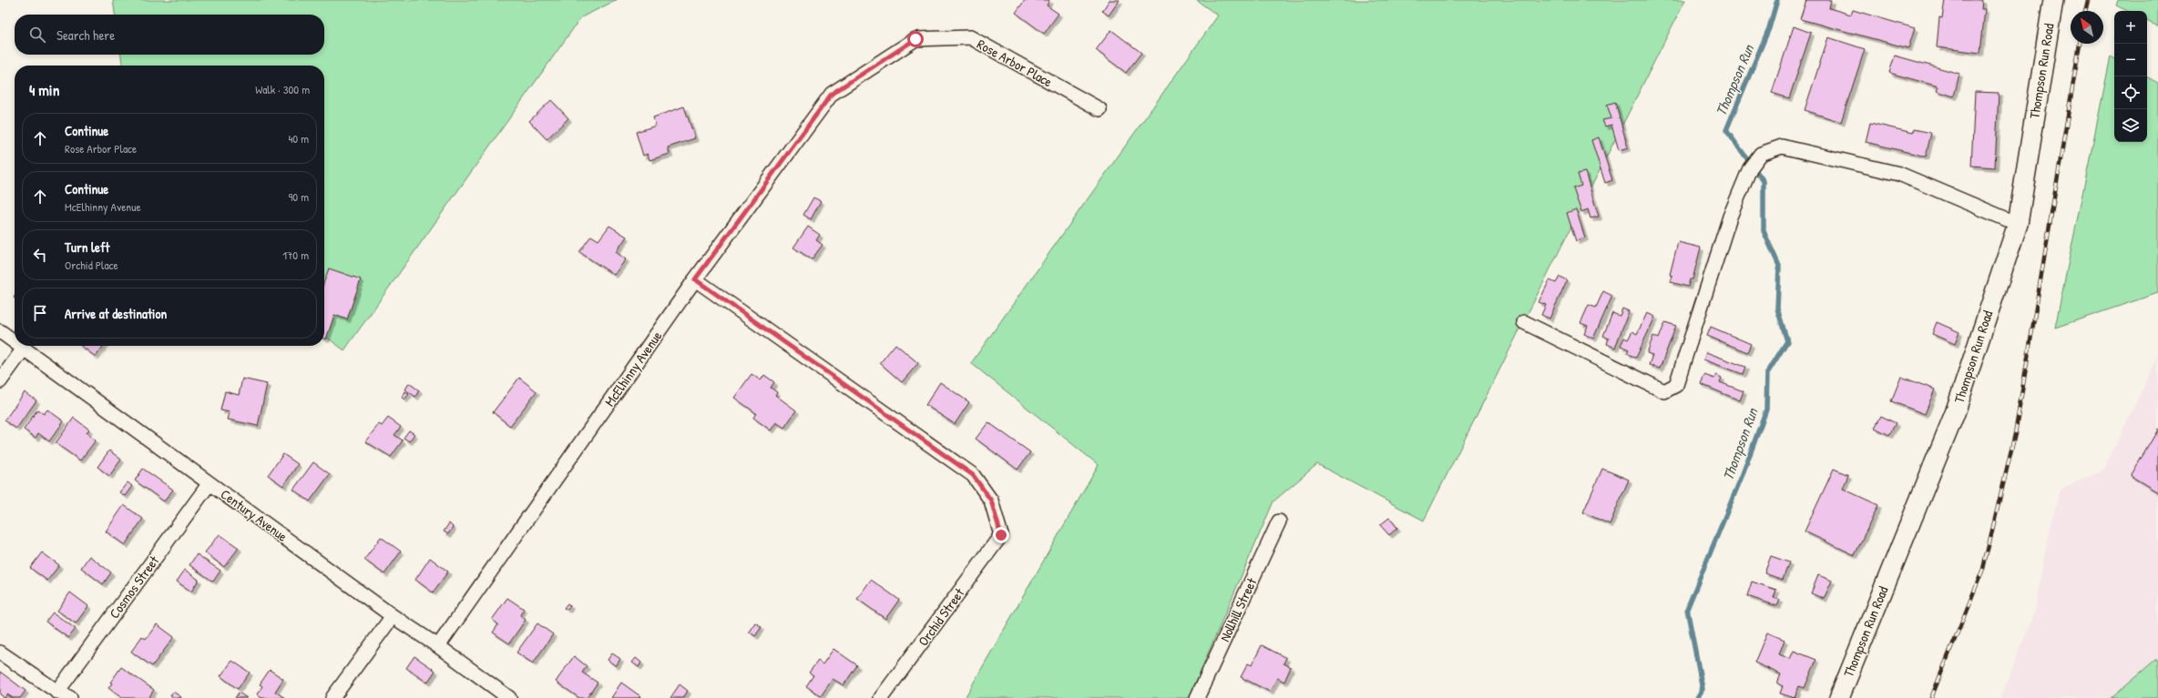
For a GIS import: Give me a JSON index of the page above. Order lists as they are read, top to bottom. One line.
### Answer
{"streets":{"street":["Rose Arbor Place","Thompson Run Road","McElhinny Avenue","Century Avenue","Cosmos Street","Nollhill Street","Orchid Street"]},"crossings":[["Rose Arbor Place","McElhinny Avenue"],["McElhinny Avenue","Century Avenue"],["McElhinny Avenue","Orchid Street"],["Century Avenue","Cosmos Street"]],"water":["Thompson Run"],"north":"top left","page":{"map_buttons":["+","−"],"search":"Search here","heading":["4 min","Walk · 300 m"],"list":[["Continue","Rose Arbor Place","40 m"],["Continue","McElhinny Avenue","90 m"],["Turn left","Orchid Place","170 m"],"Arrive at destination"]}}
